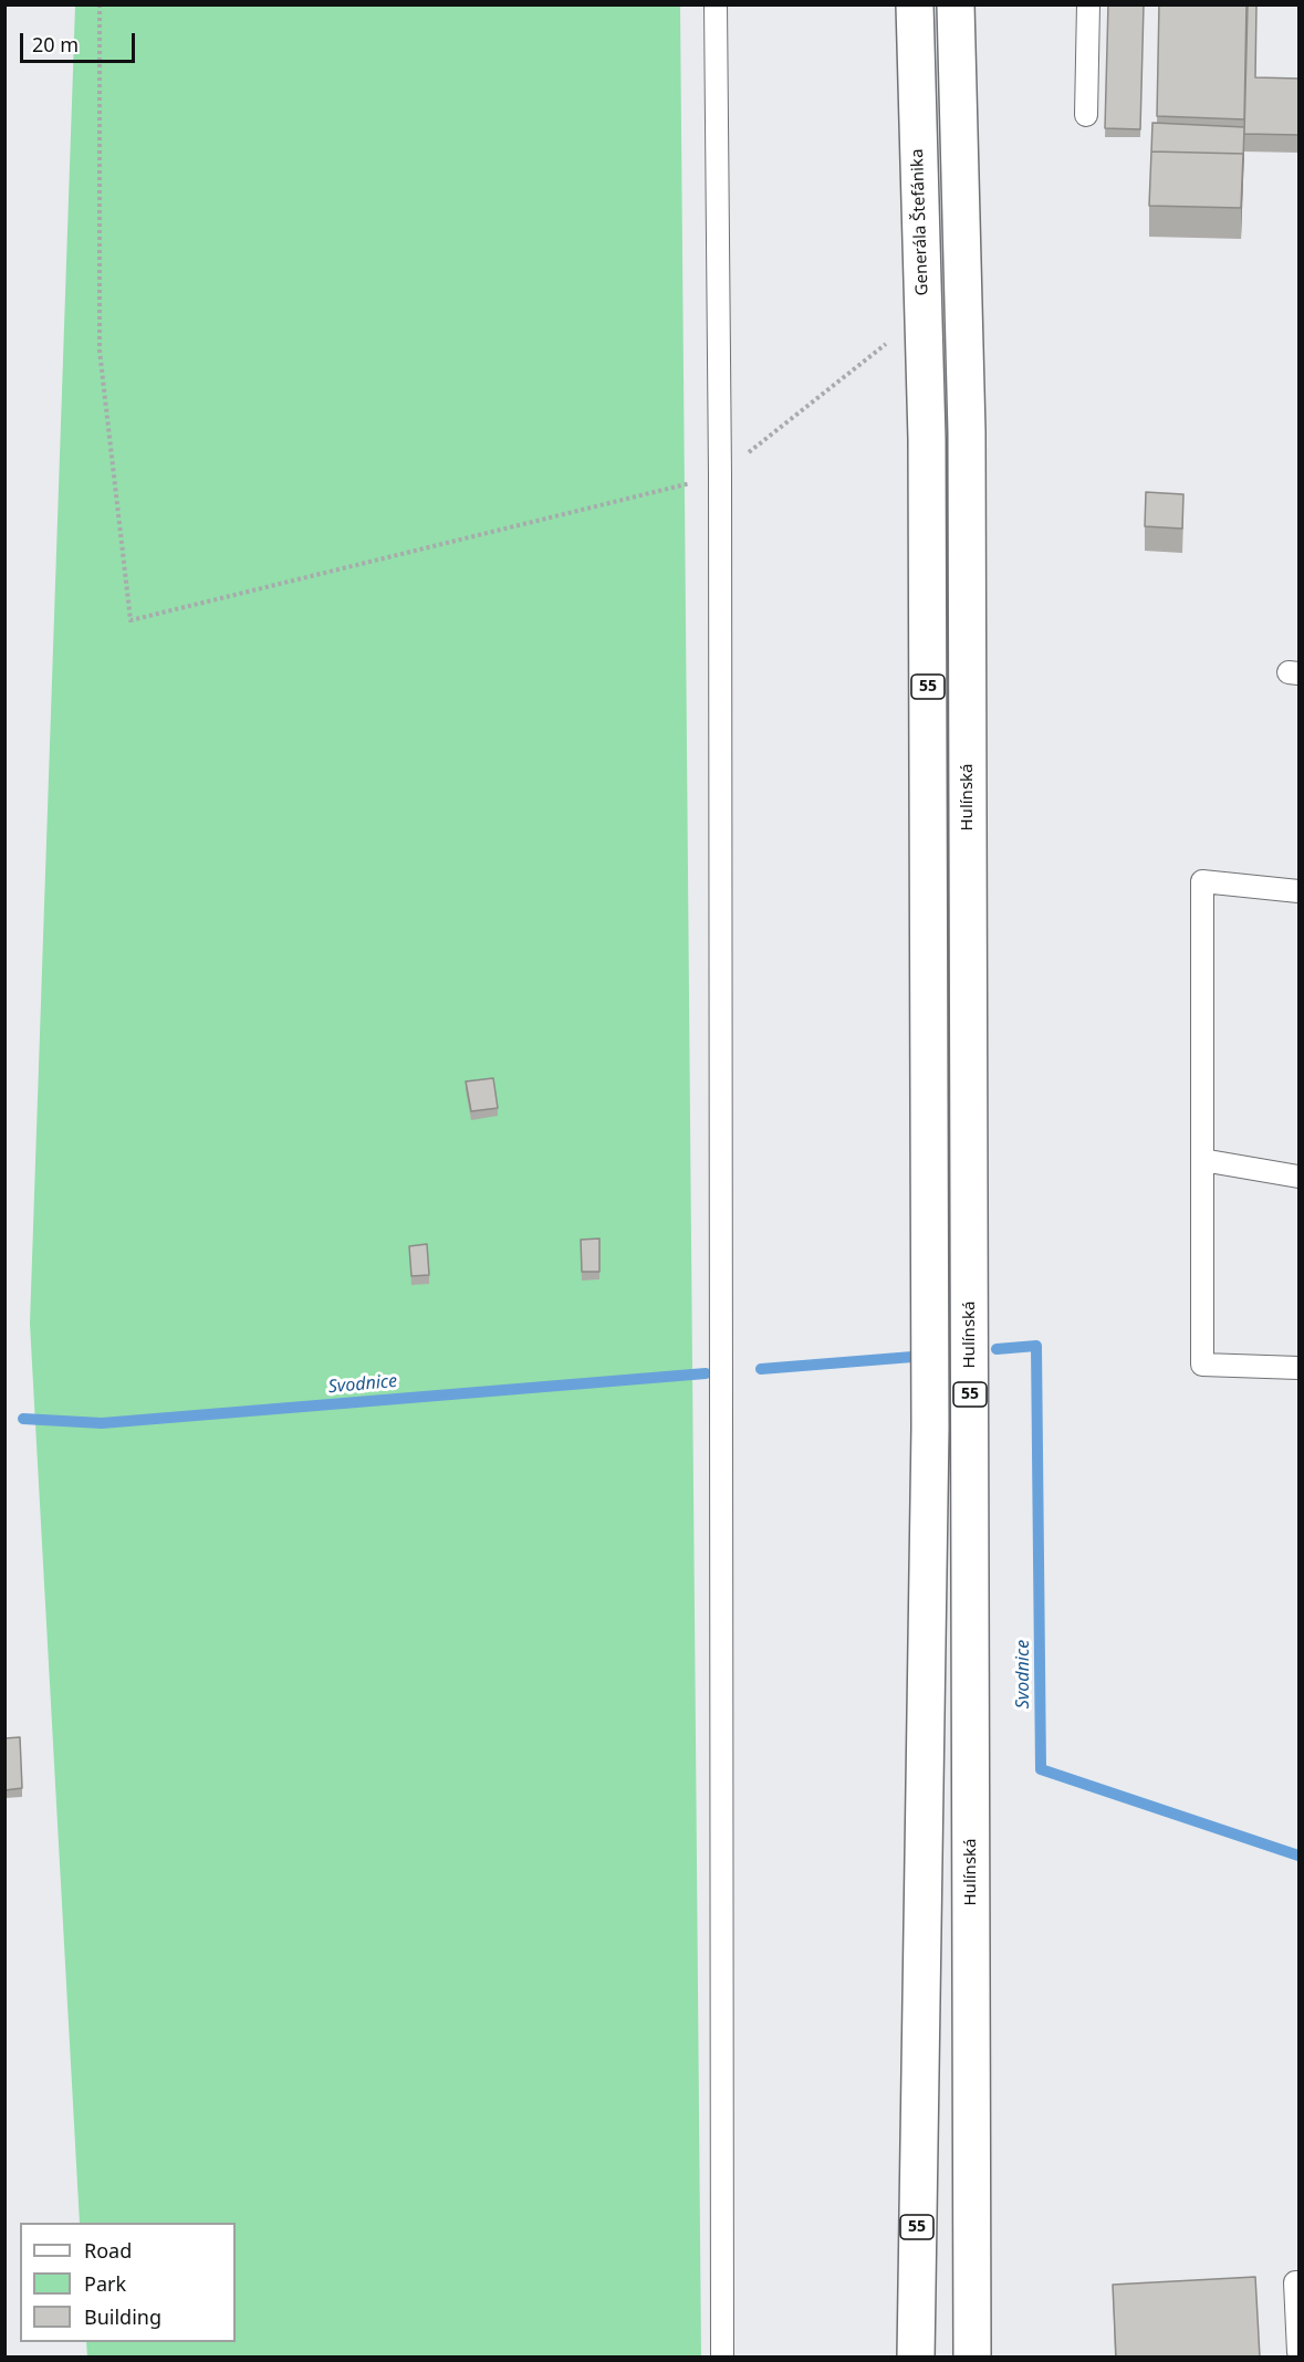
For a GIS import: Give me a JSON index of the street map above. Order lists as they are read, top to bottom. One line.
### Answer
{"streets":{"main road":["Generála Štefánika","55","Hulínská"]},"water":["Svodnice"],"legend":["Road","Park","Building"],"scale_bar":"20 m"}
